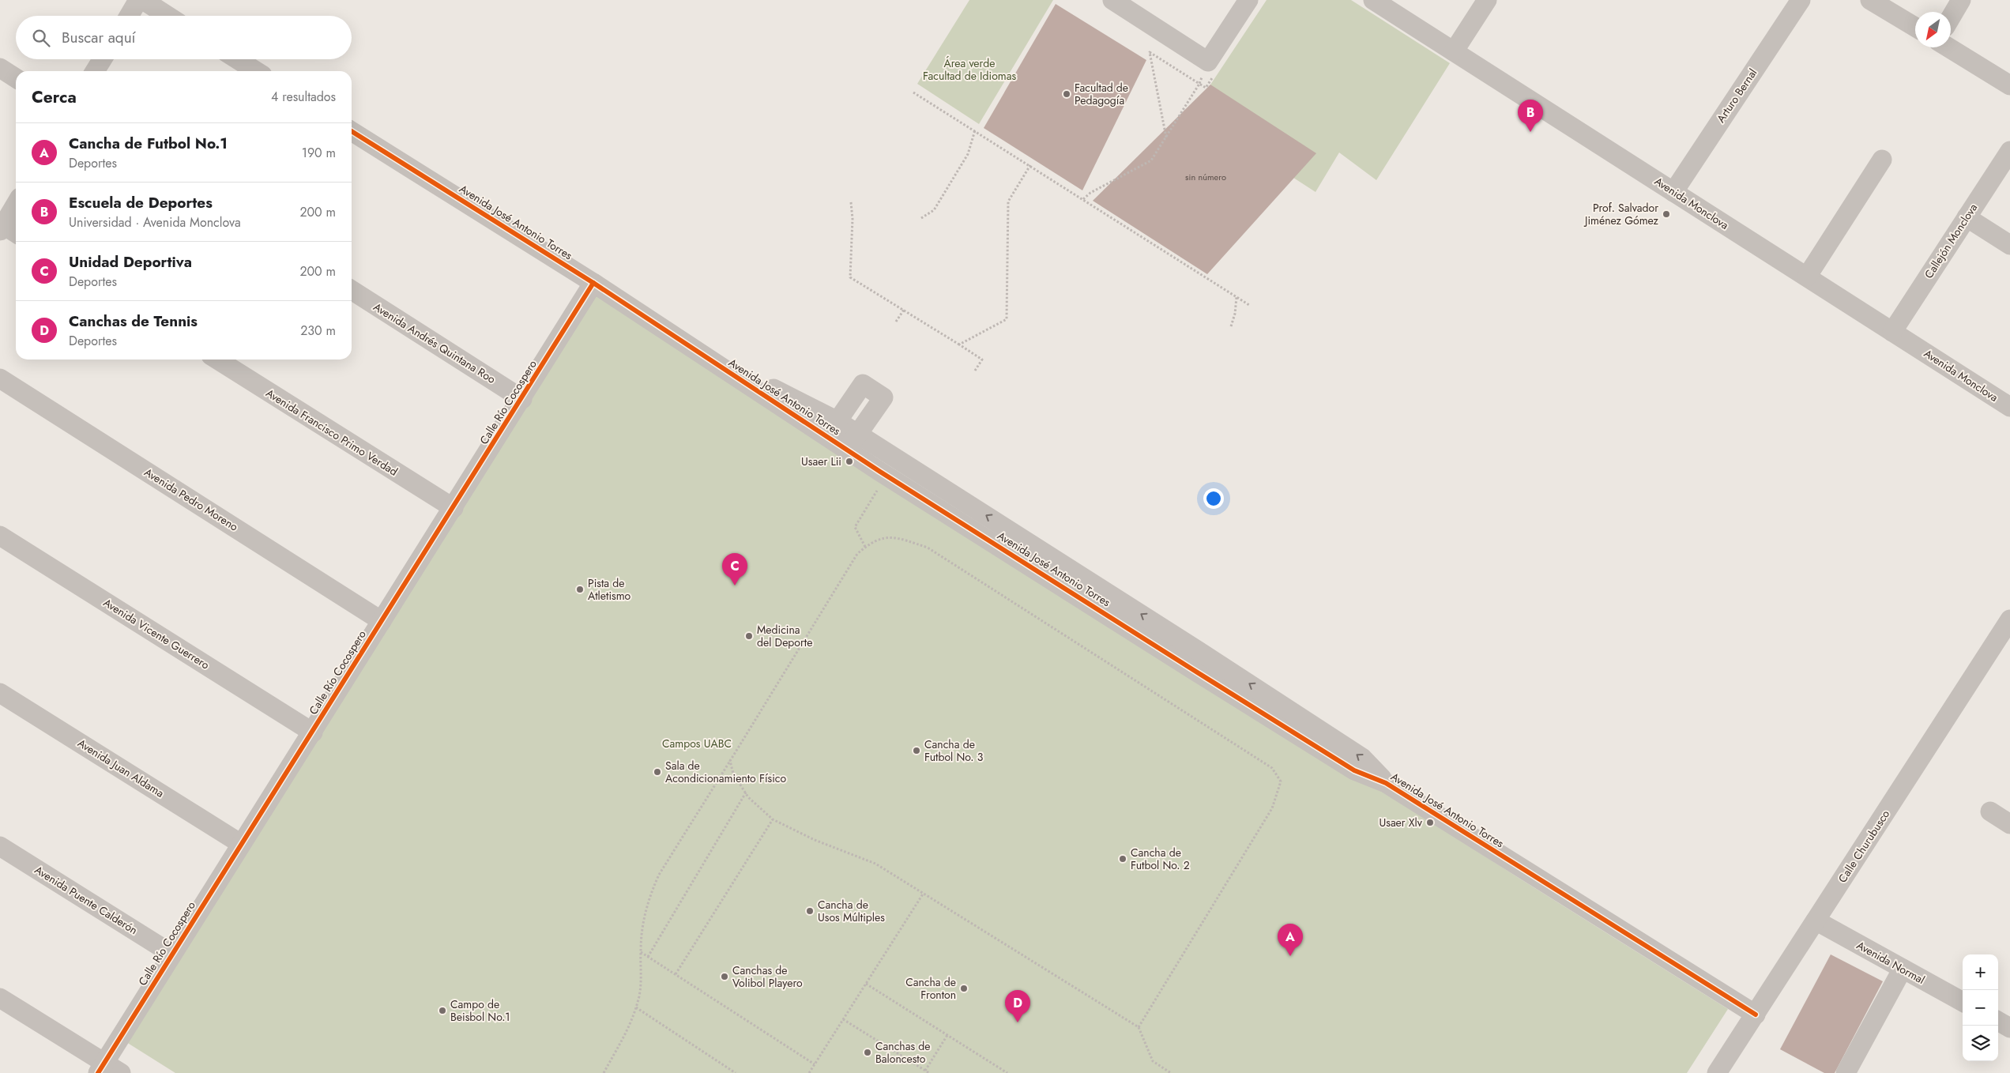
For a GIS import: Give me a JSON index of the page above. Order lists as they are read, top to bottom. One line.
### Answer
{"streets":{"street":["Arturo Bernal","Avenida Monclova","Avenida José Antonio Torres","Callejón Monclova","Avenida Andrés Quintana Roo","Calle Río Cocospero","Avenida Francisco Primo Verdad","Avenida Pedro Moreno","Avenida Vicente Guerrero","Avenida Juan Aldama","Calle Churubusco","Avenida Puente Calderón","Avenida Normal"]},"crossings":[["Arturo Bernal","Avenida Monclova"],["Avenida Monclova","Callejón Monclova"],["Avenida José Antonio Torres","Calle Río Cocospero"],["Avenida José Antonio Torres","Calle Churubusco"],["Avenida Andrés Quintana Roo","Calle Río Cocospero"],["Calle Río Cocospero","Avenida Francisco Primo Verdad"],["Calle Río Cocospero","Avenida Pedro Moreno"],["Calle Río Cocospero","Avenida Vicente Guerrero"],["Calle Río Cocospero","Avenida Juan Aldama"],["Calle Río Cocospero","Avenida Puente Calderón"],["Calle Churubusco","Avenida Normal"]],"parks":["Área verde Facultad de Idiomas","Campos UABC"],"places":["Facultad de Pedagogía","Prof. Salvador Jiménez Gómez","Usaer Lii","Pista de Atletismo","Medicina del Deporte","Cancha de Futbol No. 3","Sala de Acondicionamiento Físico","Usaer Xlv","Cancha de Futbol No. 2","Cancha de Usos Múltiples","Canchas de Volibol Playero","Cancha de Fronton","Campo de Beisbol No.1","Canchas de Baloncesto"],"house_numbers":["sin número"],"north":"bottom left","page":{"search":"Buscar aquí","heading":["Cerca","4 resultados"],"pins":["B","C","A","D"],"list":[{"mark":"A","name":"Cancha de Futbol No.1","note":"Deportes","value":"190 m"},{"mark":"B","name":"Escuela de Deportes","note":"Universidad · Avenida Monclova","value":"200 m"},{"mark":"C","name":"Unidad Deportiva","note":"Deportes","value":"200 m"},{"mark":"D","name":"Canchas de Tennis","note":"Deportes","value":"230 m"}],"map_buttons":["+","−"]}}
